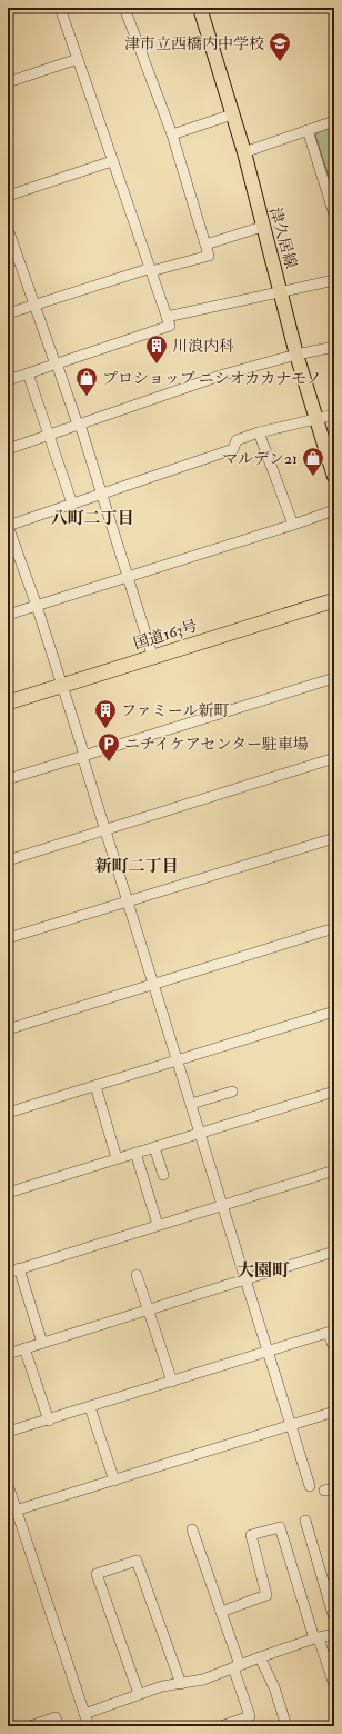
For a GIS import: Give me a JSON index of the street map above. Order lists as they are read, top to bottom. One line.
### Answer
{"streets":{"highway":["国道163号"],"main road":["津久居線"]},"districts":["八町二丁目","新町二丁目","大園町"],"places":{"school or university":["津市立西橋内中学校"],"building":["川浪内科","ファミール新町"],"shop":["プロショップ ニシオカカナモノ","マルデン21"],"parking":["ニチイケアセンター駐車場"]}}
